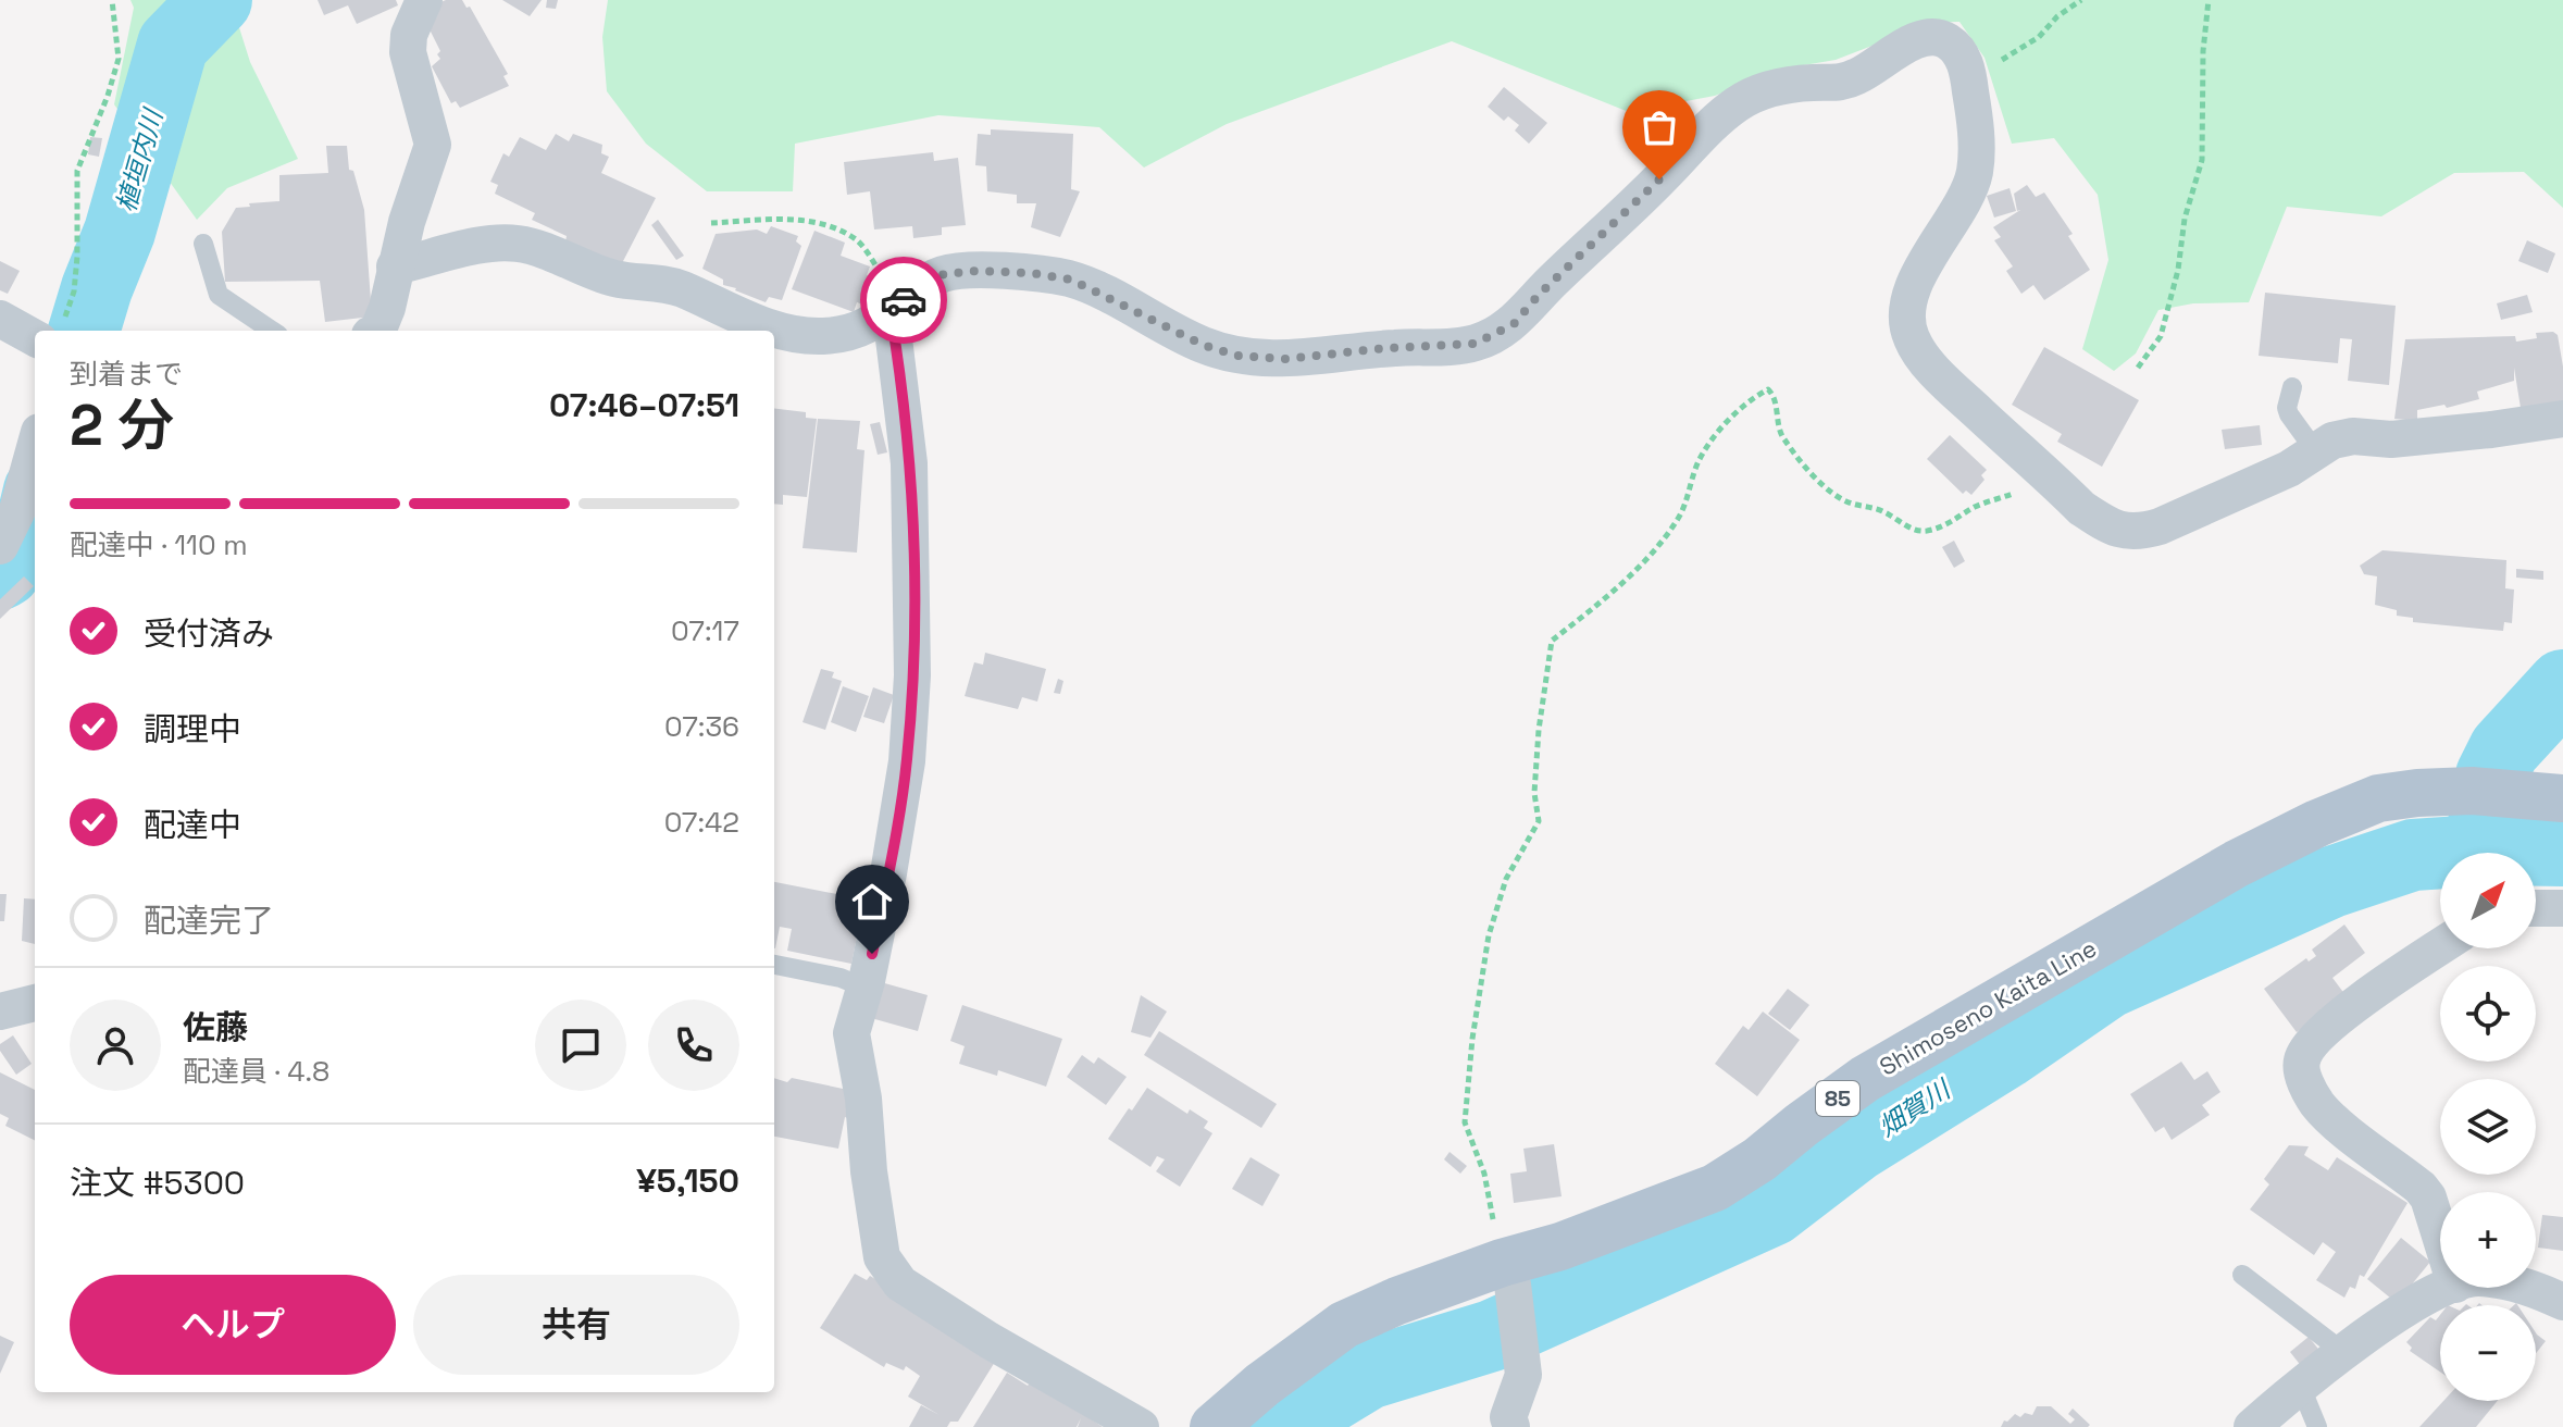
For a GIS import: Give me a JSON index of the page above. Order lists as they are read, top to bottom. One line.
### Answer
{"streets":{"main road":["Shimoseno Kaita Line","85"]},"water":["植垣内川","畑賀川"],"north":"top right","page":{"heading":["2 分","到着まで","07:46–07:51"],"panel":["佐藤","配達員 · 4.8","注文 #5300","¥5,150"],"bar":"配達中 · 110 m","list":[["受付済み","07:17"],["調理中","07:36"],["配達中","07:42"],"配達完了"],"map_buttons":["+","−"],"buttons":["ヘルプ","共有"]}}
